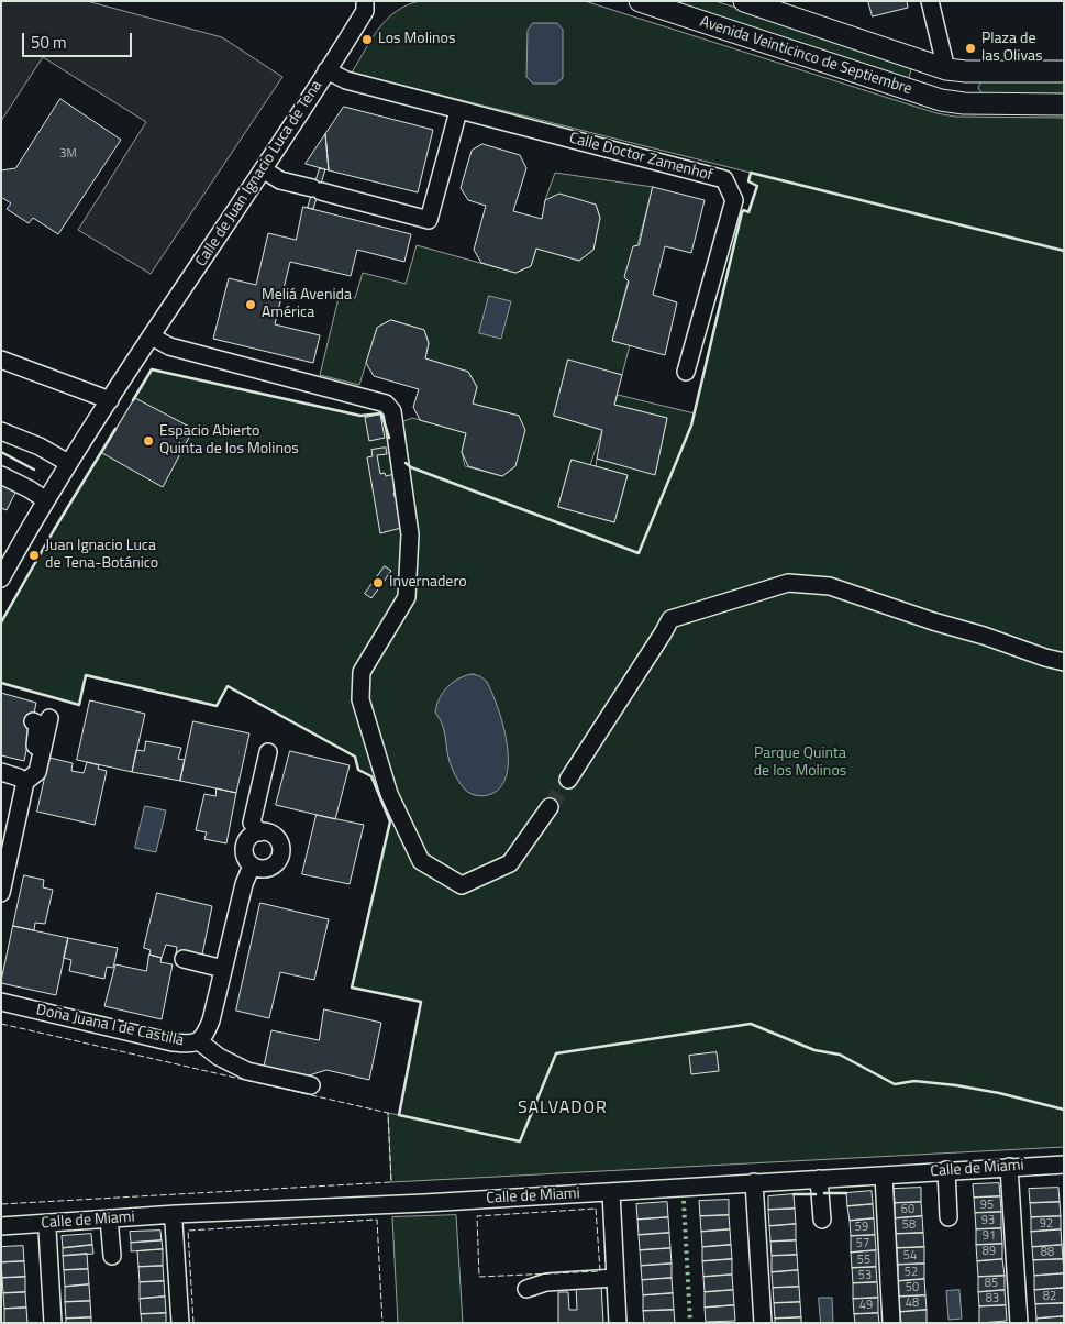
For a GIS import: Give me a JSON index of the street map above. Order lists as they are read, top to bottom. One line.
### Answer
{"streets":{"main road":["Avenida Veinticinco de Septiembre"],"street":["Calle Doctor Zamenhof","Calle de Juan Ignacio Luca de Tena","Doña Juana I de Castilla","Calle de Miami"]},"crossings":[["Calle Doctor Zamenhof","Calle de Juan Ignacio Luca de Tena"]],"districts":["SALVADOR"],"parks":["Parque Quinta de los Molinos"],"places":["Los Molinos","Plaza de las Olivas","Meliá Avenida América","Espacio Abierto Quinta de los Molinos","Juan Ignacio Luca de Tena-Botánico","Invernadero"],"house_numbers":["3M","95","60","93","92","58","59","91","57","89","88","54","55","52","53","85","50","82","83","48","49"],"scale_bar":"50 m"}
